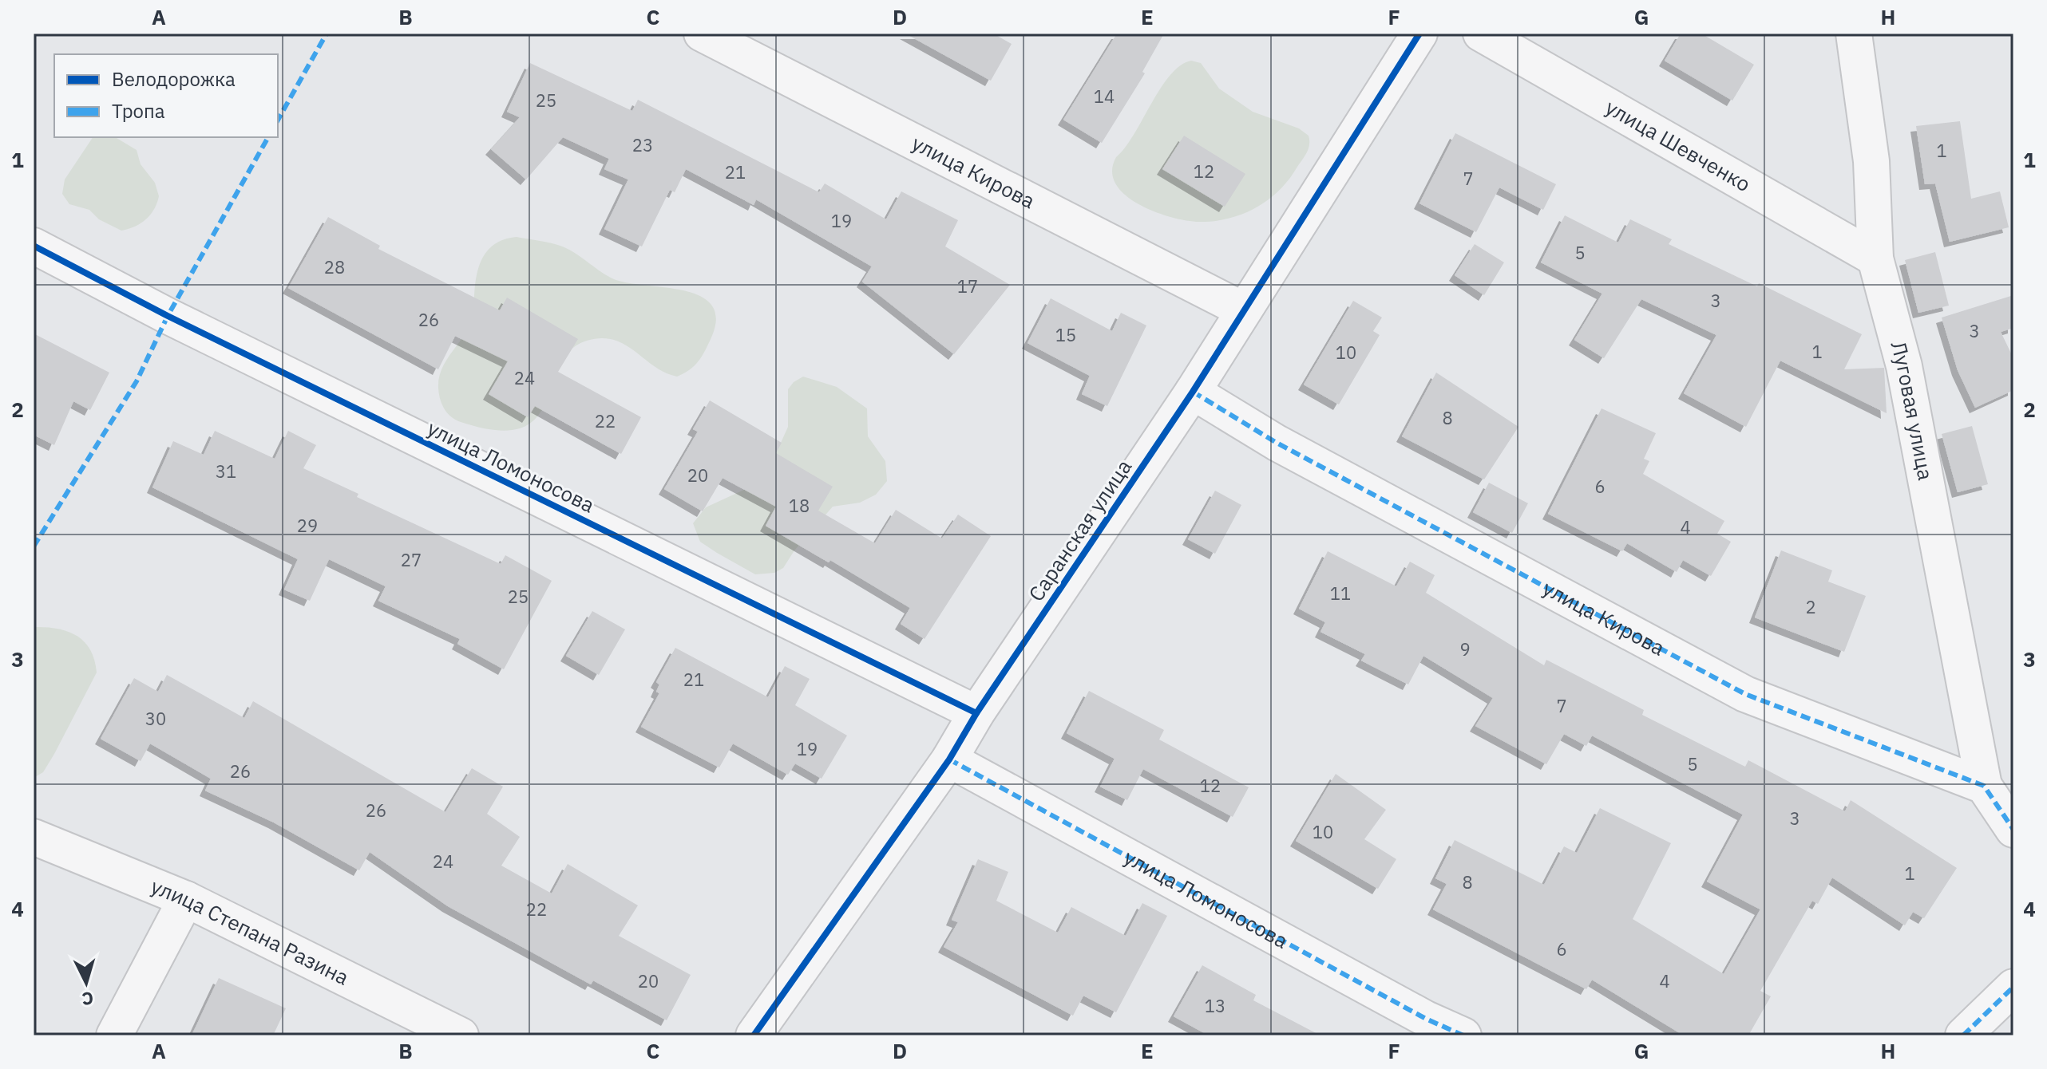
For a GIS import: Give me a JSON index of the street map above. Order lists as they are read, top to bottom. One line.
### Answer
{"streets":{"street":["улица Шевченко","улица Кирова","Луговая улица","улица Ломоносова","Саранская улица","улица Степана Разина"]},"crossings":[["улица Шевченко","Луговая улица"],["улица Кирова","Луговая улица"],["улица Кирова","Саранская улица"],["улица Ломоносова","Саранская улица"]],"house_numbers":["14","25","23","1","12","21","7","19","5","28","17","3","26","3","15","1","10","24","8","22","31","20","6","18","29","4","27","11","25","2","9","21","7","30","19","5","26","12","26","3","10","24","1","8","22","6","20","4","13"],"legend":["Велодорожка","Тропа"],"north":"bottom","grid":{"columns":["A","B","C","D","E","F","G","H"],"rows":["1","2","3","4"]}}
